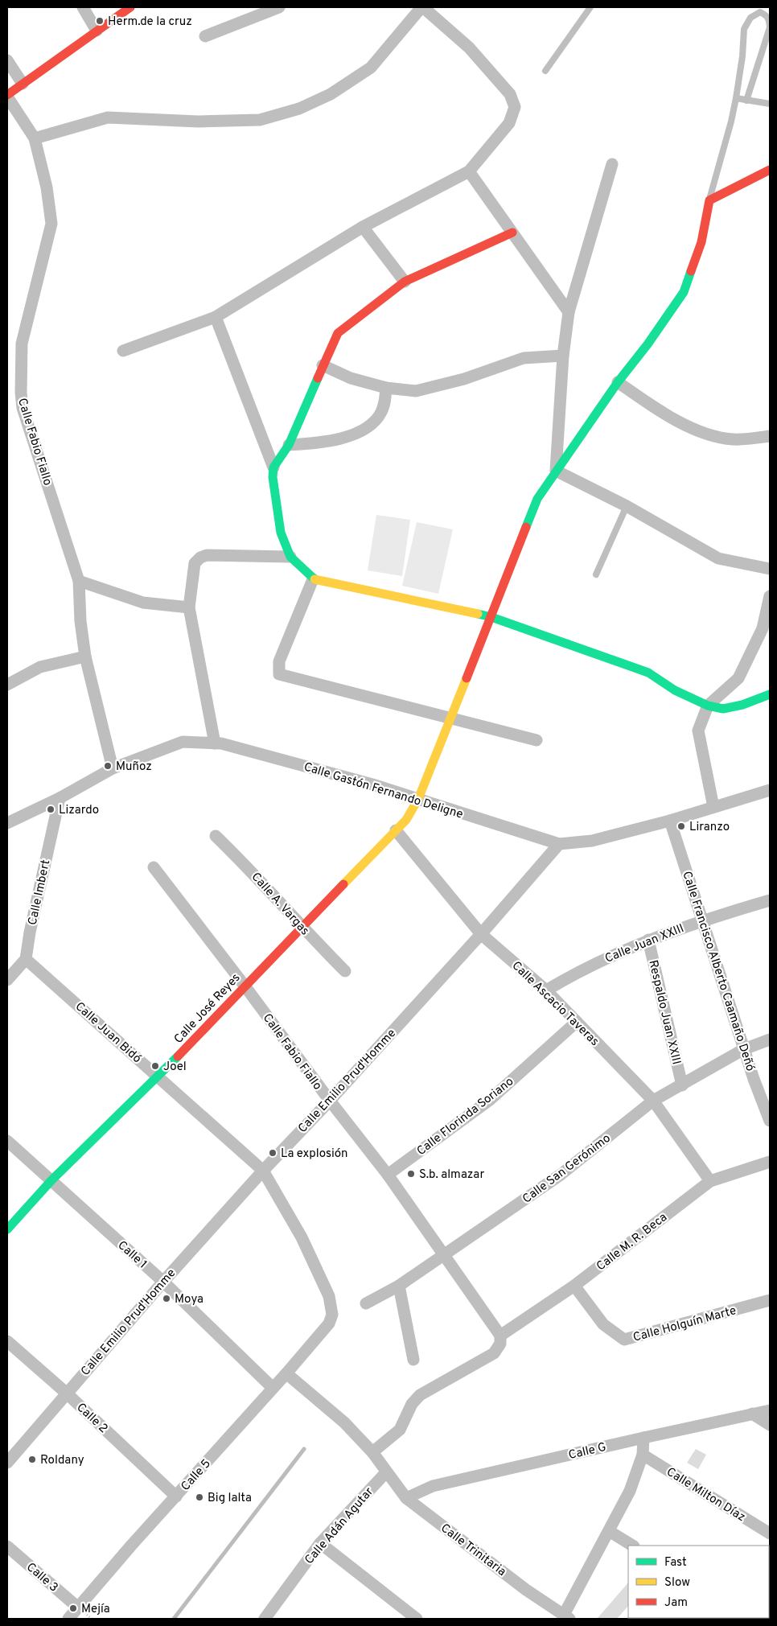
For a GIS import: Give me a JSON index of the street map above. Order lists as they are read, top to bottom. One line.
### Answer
{"streets":{"street":["Calle Fabio Fiallo","Calle Gastón Fernando Deligne","Calle Imbert","Calle A. Vargas","Calle Juan XXIII","Calle Francisco Alberto Caamaño Deñó","Calle Ascacio Taveras","Calle José Reyes","Respaldo Juan XXIII","Calle Juan Bidó","Calle Emilio Prud'Homme","Calle Florinda Soriano","Calle San Gerónimo","Calle M. R. Beca","Calle 1","Calle Holguín Marte","Calle 2","Calle G","Calle 5","Calle Milton Díaz","Calle Adán Agutar","Calle Trinitaria","Calle 3"]},"crossings":[["Calle Fabio Fiallo","Calle Gastón Fernando Deligne"],["Calle Fabio Fiallo","Calle José Reyes"],["Calle Fabio Fiallo","Calle Emilio Prud'Homme"],["Calle Fabio Fiallo","Calle Florinda Soriano"],["Calle Fabio Fiallo","Calle San Gerónimo"],["Calle Fabio Fiallo","Calle M. R. Beca"],["Calle Gastón Fernando Deligne","Calle Imbert"],["Calle Gastón Fernando Deligne","Calle Francisco Alberto Caamaño Deñó"],["Calle Gastón Fernando Deligne","Calle José Reyes"],["Calle Gastón Fernando Deligne","Calle Emilio Prud'Homme"],["Calle Imbert","Calle Juan Bidó"],["Calle A. Vargas","Calle José Reyes"],["Calle Juan XXIII","Calle Francisco Alberto Caamaño Deñó"],["Calle Juan XXIII","Calle Ascacio Taveras"],["Calle Juan XXIII","Respaldo Juan XXIII"],["Calle Francisco Alberto Caamaño Deñó","Calle San Gerónimo"],["Calle Ascacio Taveras","Calle José Reyes"],["Calle Ascacio Taveras","Calle Emilio Prud'Homme"],["Calle Ascacio Taveras","Calle Florinda Soriano"],["Calle Ascacio Taveras","Calle San Gerónimo"],["Calle Ascacio Taveras","Calle M. R. Beca"],["Calle José Reyes","Calle Juan Bidó"],["Calle José Reyes","Calle 1"],["Respaldo Juan XXIII","Calle San Gerónimo"],["Calle Juan Bidó","Calle Emilio Prud'Homme"],["Calle Juan Bidó","Calle 5"],["Calle Emilio Prud'Homme","Calle 1"],["Calle Emilio Prud'Homme","Calle 2"],["Calle M. R. Beca","Calle Holguín Marte"],["Calle 1","Calle 5"],["Calle 2","Calle 5"],["Calle G","Calle Trinitaria"],["Calle 5","Calle Trinitaria"],["Calle 5","Calle 3"],["Calle Adán Agutar","Calle Trinitaria"]],"places":["Herm.de la cruz","Muñoz","Lizardo","Liranzo","Joel","La explosión","S.b. almazar","Moya","Roldany","Big lalta","Mejía"],"legend":["Fast","Slow","Jam"]}
